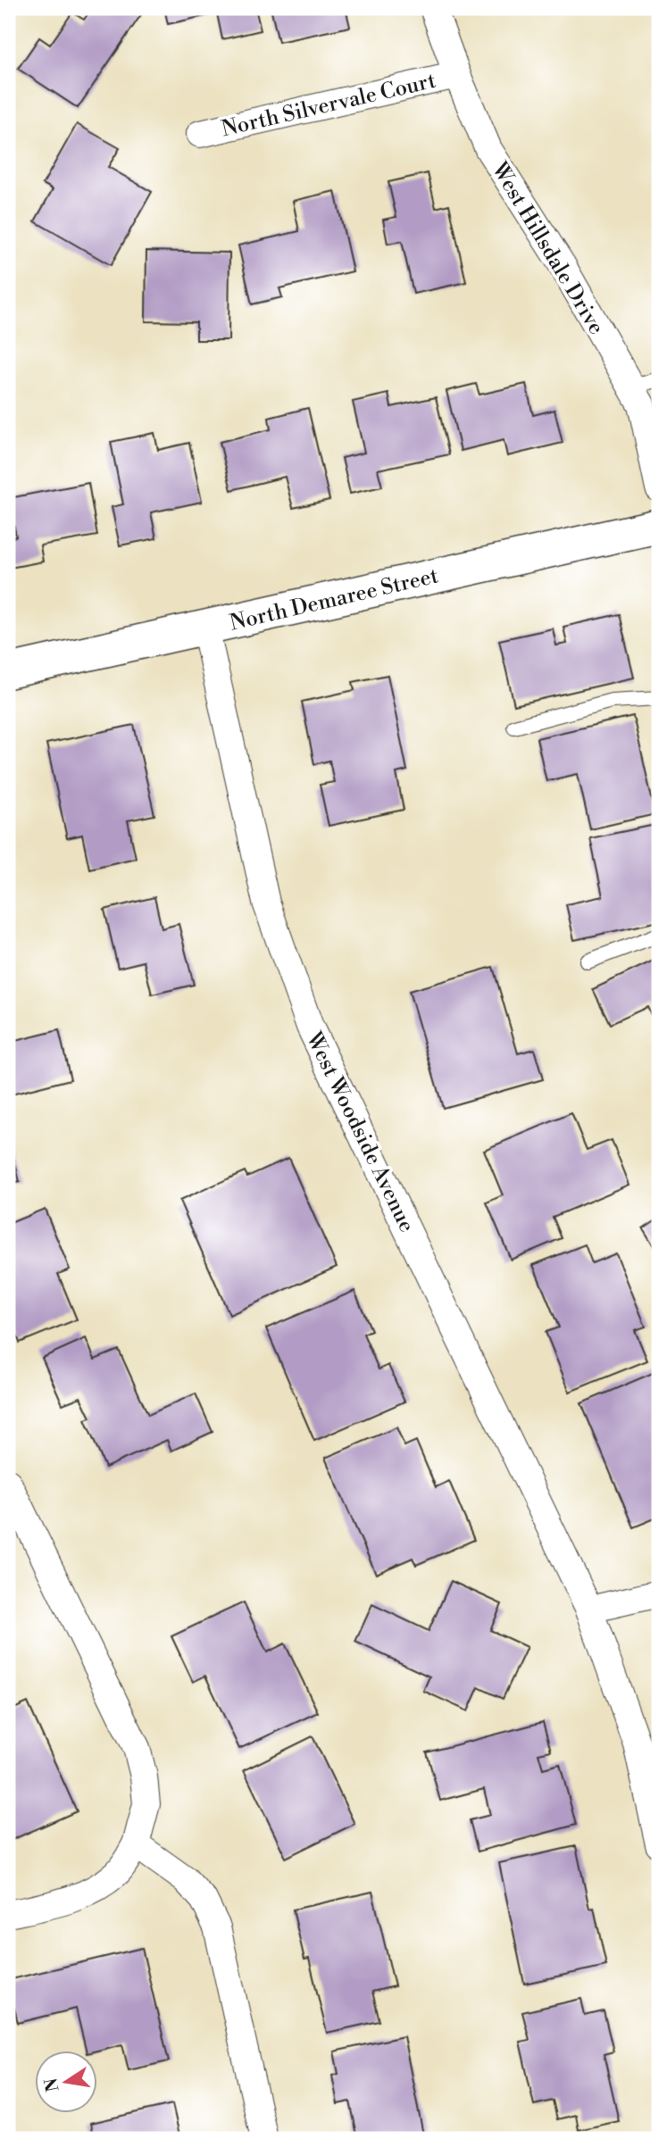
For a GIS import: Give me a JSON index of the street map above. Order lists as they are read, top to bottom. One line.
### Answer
{"streets":{"main road":["North Demaree Street"],"street":["North Silvervale Court","West Hillsdale Drive","West Woodside Avenue"]},"crossings":[["North Silvervale Court","West Hillsdale Drive"],["North Demaree Street","West Woodside Avenue"]],"north":"left"}
